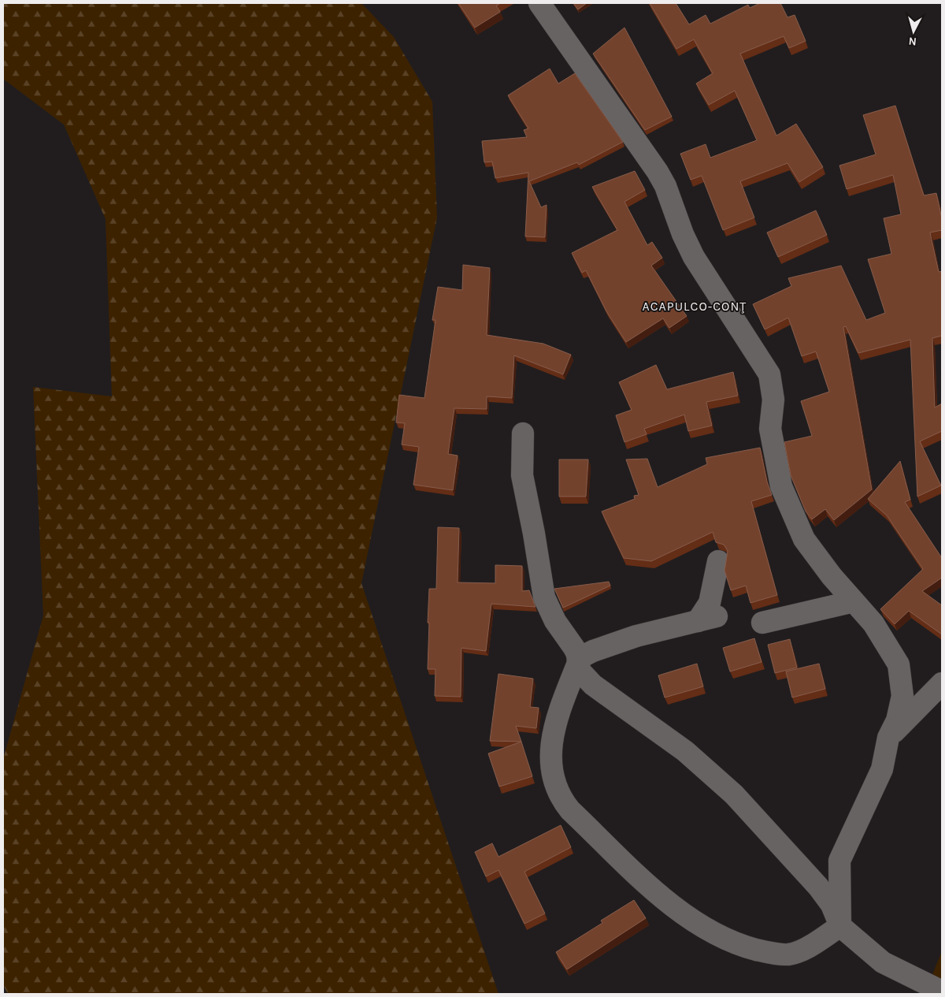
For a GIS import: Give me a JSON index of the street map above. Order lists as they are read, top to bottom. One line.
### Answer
{"districts":["ACAPULCO-CONŢ"],"north":"bottom"}
